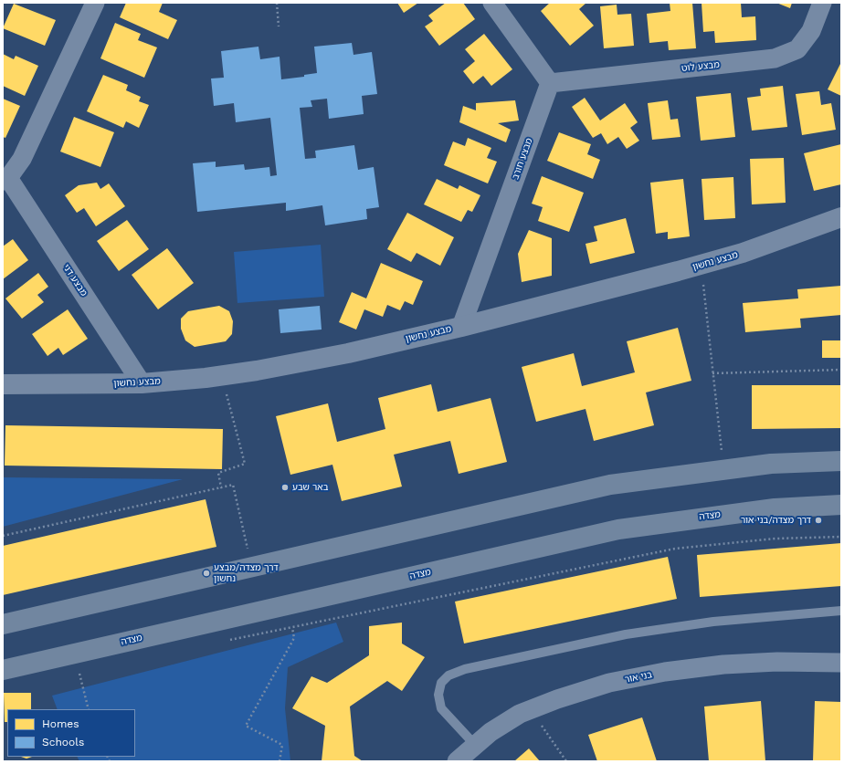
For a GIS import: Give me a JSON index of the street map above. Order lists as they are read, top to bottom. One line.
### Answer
{"streets":{"main road":["מצדה"],"street":["מבצע לוט","מבצע חורב","מבצע נחשון","מבצע דני","בני אור"]},"crossings":[["מבצע לוט","מבצע חורב"],["מבצע חורב","מבצע נחשון"],["מבצע נחשון","מבצע דני"]],"places":["באר שבע","דרך מצדה/בני אור","דרך מצדה/מבצע נחשון"],"legend":["Homes","Schools"]}
